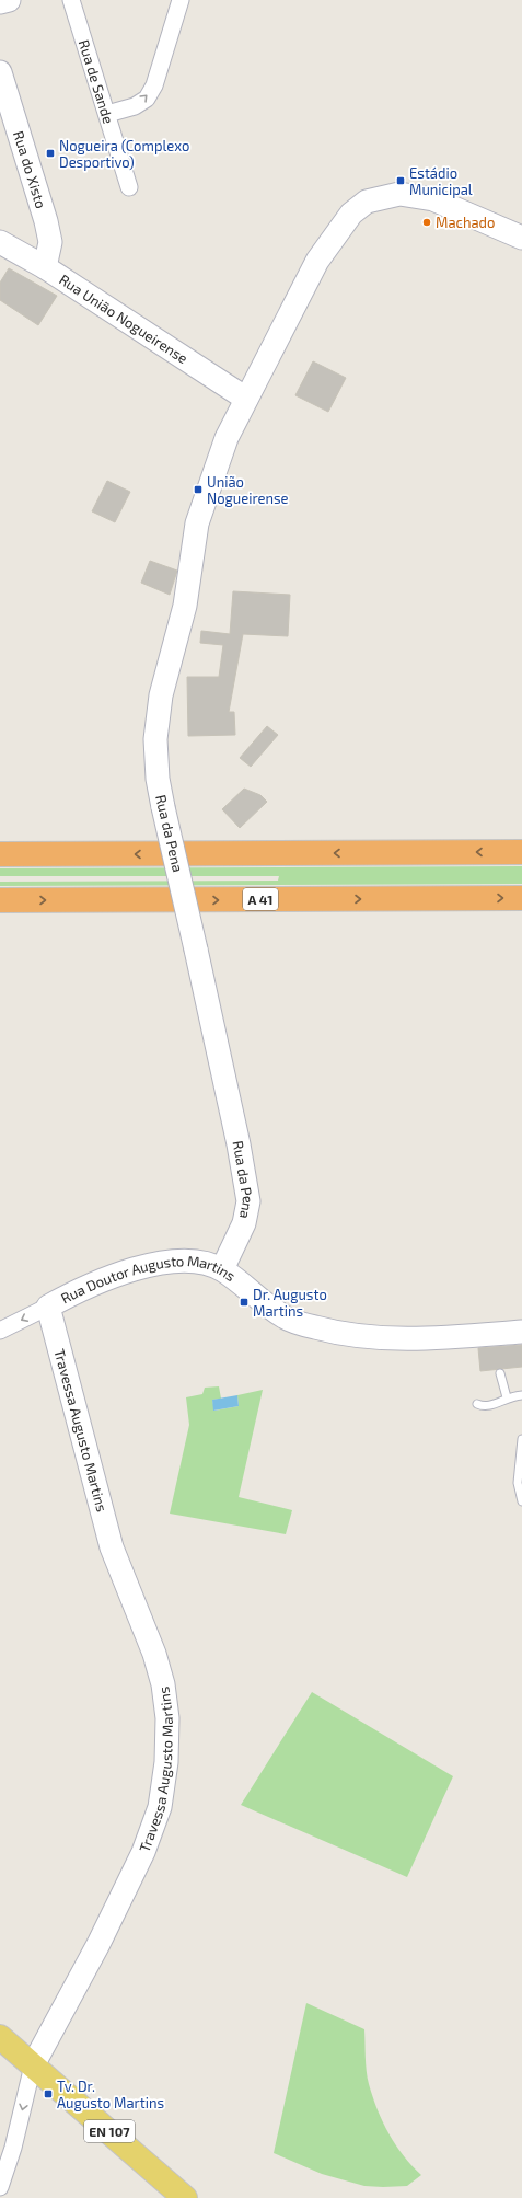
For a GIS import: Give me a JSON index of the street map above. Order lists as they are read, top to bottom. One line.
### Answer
{"streets":{"highway":["A 41"],"main road":["EN 107"],"street":["Rua de Sande","Rua do Xisto","Rua União Nogueirense","Rua da Pena","Rua Doutor Augusto Martins","Travessa Augusto Martins"]},"crossings":[["Rua do Xisto","Rua União Nogueirense"],["Rua União Nogueirense","Rua da Pena"],["Rua da Pena","Rua Doutor Augusto Martins"],["Rua Doutor Augusto Martins","Travessa Augusto Martins"],["Travessa Augusto Martins","EN 107"]],"places":{"transit":["Nogueira (Complexo Desportivo)","Estádio Municipal","União Nogueirense","Dr. Augusto Martins","Tv. Dr. Augusto Martins"],"other":["Machado"]}}
